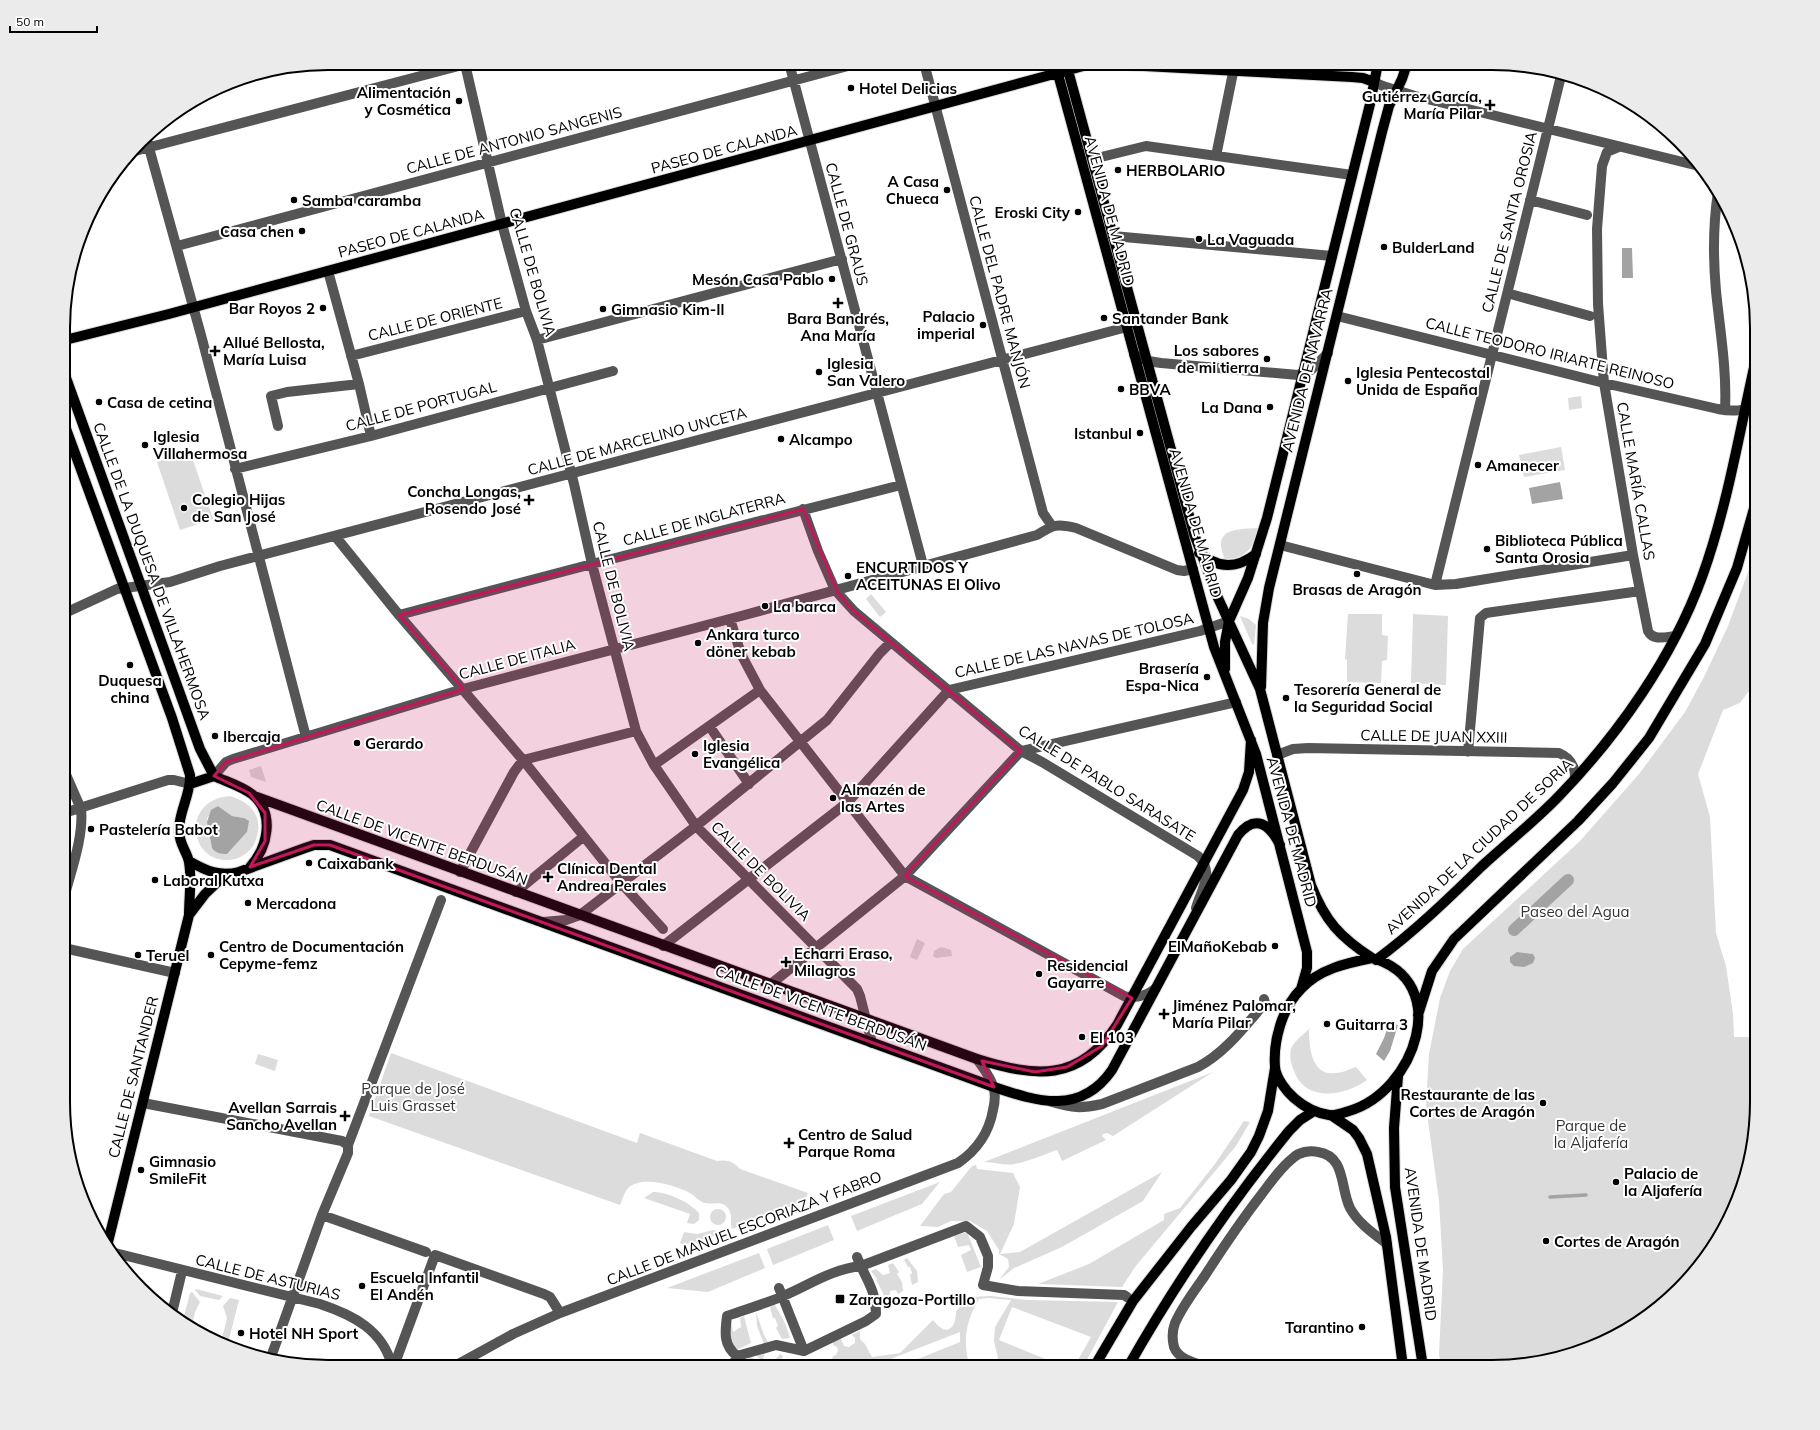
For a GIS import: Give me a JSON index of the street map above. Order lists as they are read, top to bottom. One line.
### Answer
{"streets":{"main road":["PASEO DE CALANDA","AVENIDA DE MADRID","AVENIDA DE NAVARRA","CALLE DE LA DUQUESA DE VILLAHERMOSA","CALLE DE VICENTE BERDUSÁN","AVENIDA DE LA CIUDAD DE SORIA","CALLE DE SANTANDER"],"street":["CALLE DE ANTONIO SANGENIS","CALLE DE SANTA OROSIA","CALLE DE GRAUS","CALLE DE BOLIVIA","CALLE DEL PADRE MANJÓN","CALLE DE ORIENTE","CALLE TEODORO IRIARTE REINOSO","CALLE DE PORTUGAL","CALLE DE MARCELINO UNCETA","CALLE MARÍA CALLAS","CALLE DE INGLATERRA","CALLE DE LAS NAVAS DE TOLOSA","CALLE DE ITALIA","CALLE DE JUAN XXIII","CALLE DE PABLO SARASATE","CALLE DE MANUEL ESCORIAZA Y FABRO","CALLE DE ASTURIAS"]},"crossings":[["CALLE DE ANTONIO SANGENIS","CALLE DE GRAUS"],["CALLE DE ANTONIO SANGENIS","CALLE DE BOLIVIA"],["PASEO DE CALANDA","AVENIDA DE MADRID"],["PASEO DE CALANDA","CALLE DE SANTA OROSIA"],["PASEO DE CALANDA","CALLE DE GRAUS"],["PASEO DE CALANDA","CALLE DE BOLIVIA"],["PASEO DE CALANDA","CALLE DEL PADRE MANJÓN"],["PASEO DE CALANDA","AVENIDA DE NAVARRA"],["PASEO DE CALANDA","CALLE MARÍA CALLAS"],["AVENIDA DE MADRID","AVENIDA DE NAVARRA"],["AVENIDA DE MADRID","CALLE DE MARCELINO UNCETA"],["AVENIDA DE MADRID","CALLE DE LAS NAVAS DE TOLOSA"],["AVENIDA DE MADRID","CALLE DE JUAN XXIII"],["AVENIDA DE MADRID","AVENIDA DE LA CIUDAD DE SORIA"],["CALLE DE SANTA OROSIA","CALLE TEODORO IRIARTE REINOSO"],["CALLE DE GRAUS","CALLE DE MARCELINO UNCETA"],["CALLE DE GRAUS","CALLE DE INGLATERRA"],["CALLE DE GRAUS","CALLE DE ITALIA"],["CALLE DE BOLIVIA","CALLE DE ORIENTE"],["CALLE DE BOLIVIA","CALLE DE PORTUGAL"],["CALLE DE BOLIVIA","CALLE DE MARCELINO UNCETA"],["CALLE DE BOLIVIA","CALLE DE INGLATERRA"],["CALLE DE BOLIVIA","CALLE DE LAS NAVAS DE TOLOSA"],["CALLE DE BOLIVIA","CALLE DE ITALIA"],["CALLE DE BOLIVIA","CALLE DE VICENTE BERDUSÁN"],["CALLE DEL PADRE MANJÓN","CALLE DE MARCELINO UNCETA"],["CALLE DEL PADRE MANJÓN","CALLE DE ITALIA"],["CALLE TEODORO IRIARTE REINOSO","AVENIDA DE NAVARRA"],["CALLE TEODORO IRIARTE REINOSO","CALLE MARÍA CALLAS"],["CALLE TEODORO IRIARTE REINOSO","AVENIDA DE LA CIUDAD DE SORIA"],["AVENIDA DE NAVARRA","CALLE DE LAS NAVAS DE TOLOSA"],["CALLE DE MARCELINO UNCETA","CALLE DE LA DUQUESA DE VILLAHERMOSA"],["CALLE MARÍA CALLAS","AVENIDA DE LA CIUDAD DE SORIA"],["CALLE DE INGLATERRA","CALLE DE PABLO SARASATE"],["CALLE DE LA DUQUESA DE VILLAHERMOSA","CALLE DE ITALIA"],["CALLE DE LA DUQUESA DE VILLAHERMOSA","CALLE DE VICENTE BERDUSÁN"],["CALLE DE LAS NAVAS DE TOLOSA","CALLE DE PABLO SARASATE"],["CALLE DE LAS NAVAS DE TOLOSA","CALLE DE VICENTE BERDUSÁN"],["CALLE DE ITALIA","CALLE DE PABLO SARASATE"],["CALLE DE ITALIA","CALLE DE VICENTE BERDUSÁN"],["CALLE DE JUAN XXIII","AVENIDA DE LA CIUDAD DE SORIA"],["CALLE DE VICENTE BERDUSÁN","CALLE DE MANUEL ESCORIAZA Y FABRO"]],"parks":["Paseo del Agua","Parque de José Luis Grasset","Parque de la Aljafería"],"places":{"other":["Hotel Delicias","Alimentación y Cosmética","HERBOLARIO","A Casa Chueca","Samba caramba","Eroski City","Casa chen","La Vaguada","BulderLand","Mesón Casa Pablo","Bar Royos 2","Gimnasio Kim-Il","Santander Bank","Palacio imperial","Los sabores de mi tierra","Iglesia San Valero","Iglesia Pentecostal Unida de España","BBVA","Casa de cetina","La Dana","Istanbul","Alcampo","Iglesia Villahermosa","Amanecer","Colegio Hijas de San José","Biblioteca Pública Santa Orosia","Brasas de Aragón","ENCURTIDOS Y ACEITUNAS El Olivo","La barca","Ankara turco döner kebab","Duquesa china","Brasería Espa-Nica","Tesorería General de la Seguridad Social","Ibercaja","Gerardo","Iglesia Evangélica","Almazén de las Artes","Pastelería Babot","Caixabank","Laboral Kutxa","Mercadona","ElMañoKebab","Teruel","Centro de Documentación Cepyme-femz","Residencial Gayarre","Guitarra 3","El 103","Restaurante de las Cortes de Aragón","Gimnasio SmileFit","Palacio de la Aljafería","Cortes de Aragón","Escuela Infantil El Andén","Tarantino","Hotel NH Sport"],"health":["Gutiérrez García, María Pilar","Bara Bandrés, Ana María","Allué Bellosta, María Luisa","Concha Longas, Rosendo José","Clínica Dental Andrea Perales","Echarri Eraso, Milagros","Jiménez Palomar, María Pilar","Avellan Sarrais Sancho Avellan","Centro de Salud Parque Roma"],"transit":["Zaragoza-Portillo"]},"scale_bar":"50 m"}
